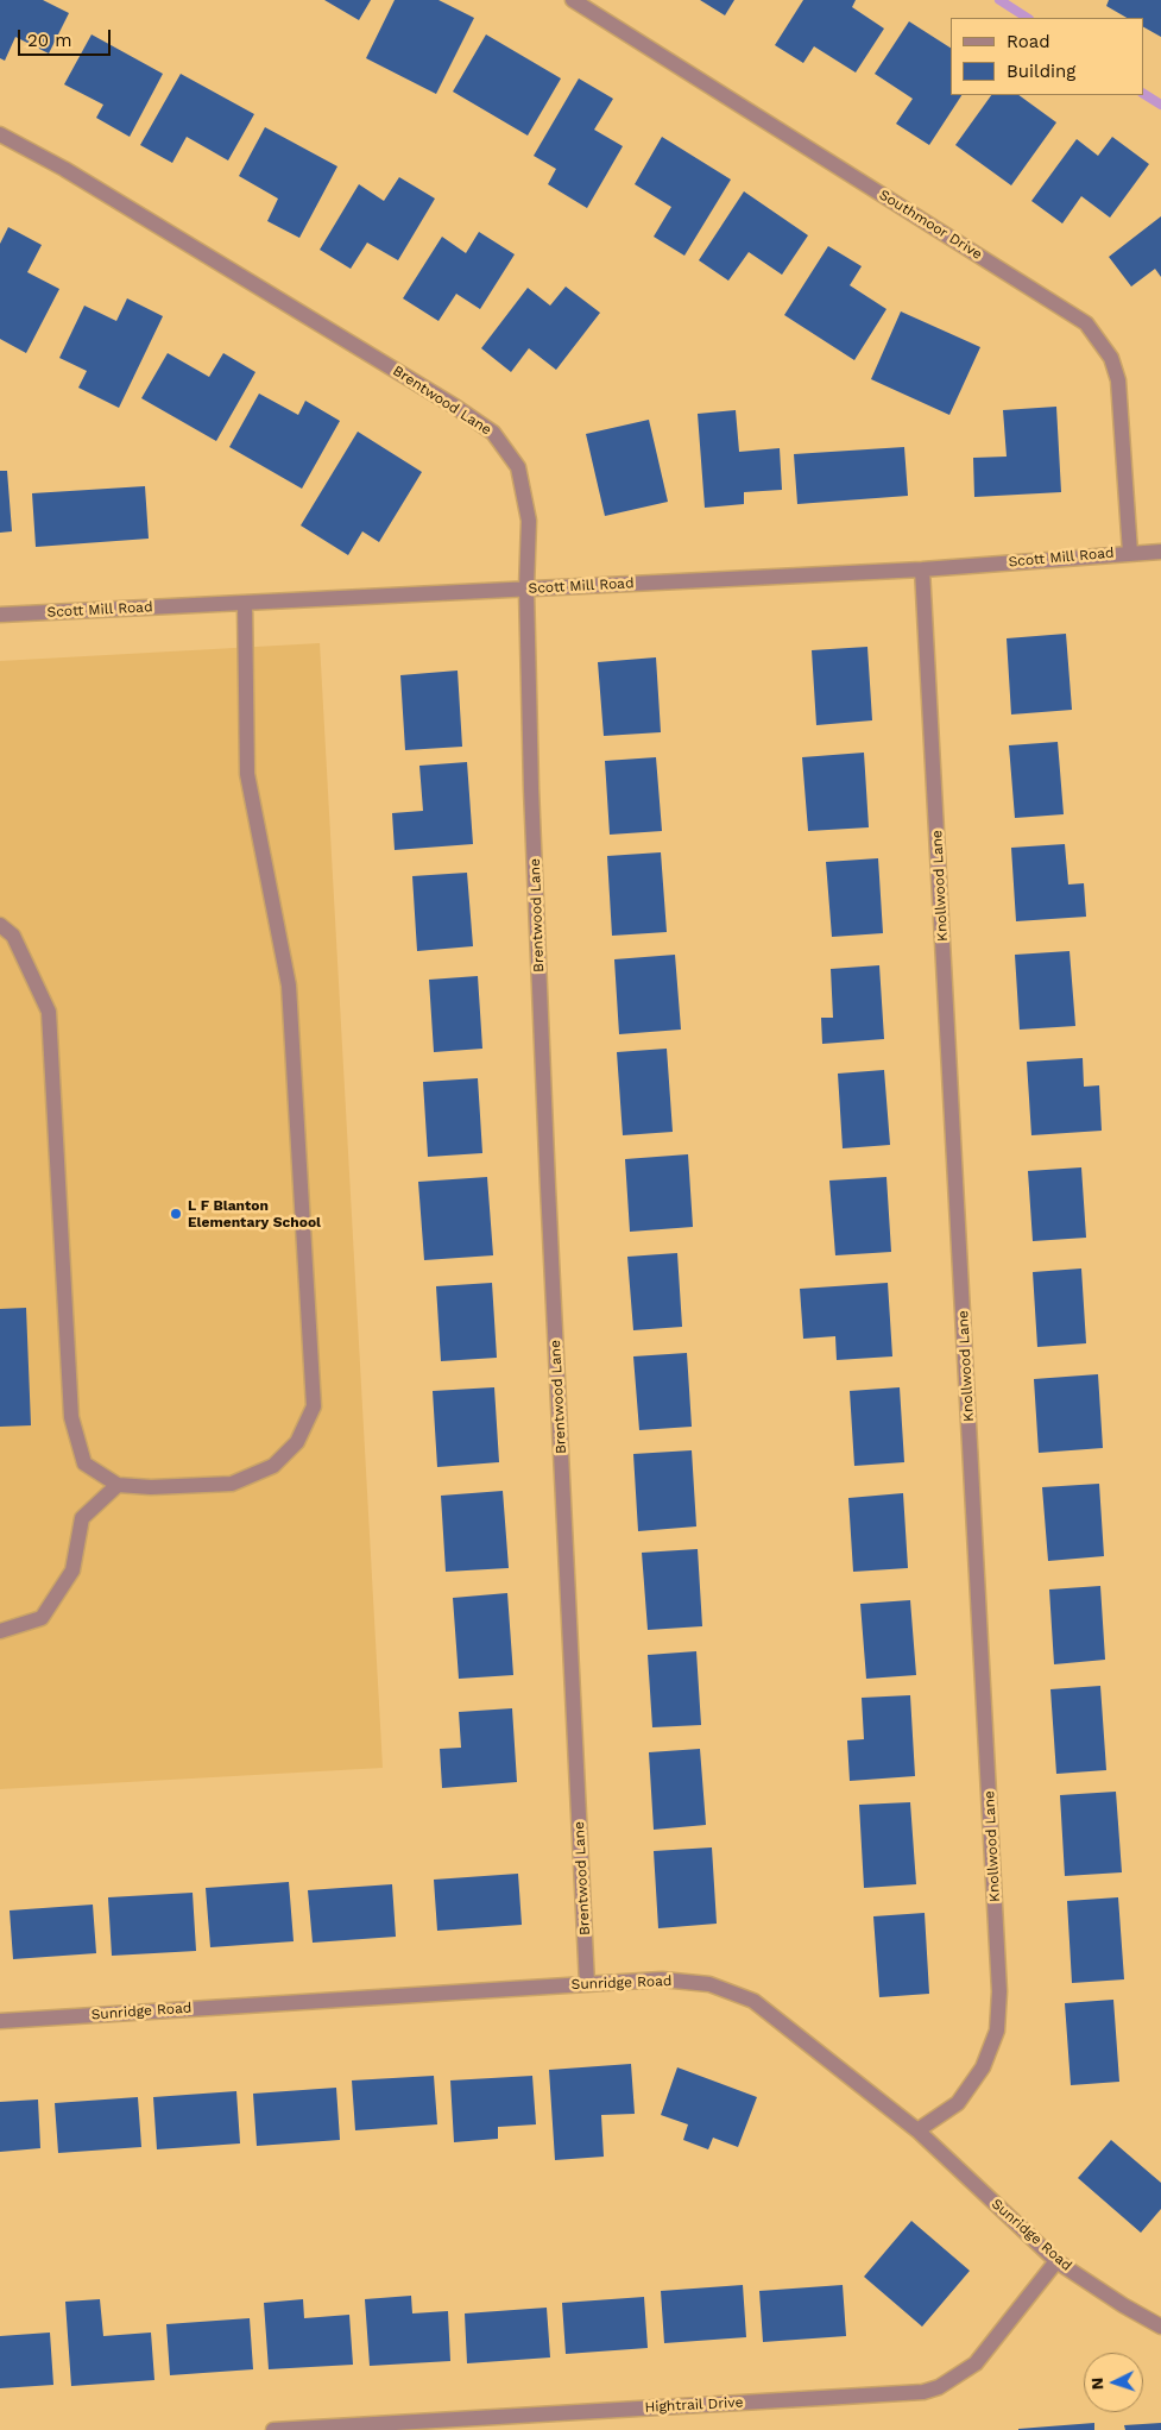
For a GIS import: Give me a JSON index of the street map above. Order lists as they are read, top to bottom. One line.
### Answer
{"streets":{"street":["Southmoor Drive","Brentwood Lane","Scott Mill Road","Knollwood Lane","Sunridge Road","Hightrail Drive"]},"crossings":[["Southmoor Drive","Scott Mill Road"],["Brentwood Lane","Scott Mill Road"],["Brentwood Lane","Sunridge Road"],["Scott Mill Road","Knollwood Lane"],["Knollwood Lane","Sunridge Road"],["Sunridge Road","Hightrail Drive"]],"places":["L F Blanton Elementary School"],"legend":["Road","Building"],"scale_bar":"20 m","north":"left"}
